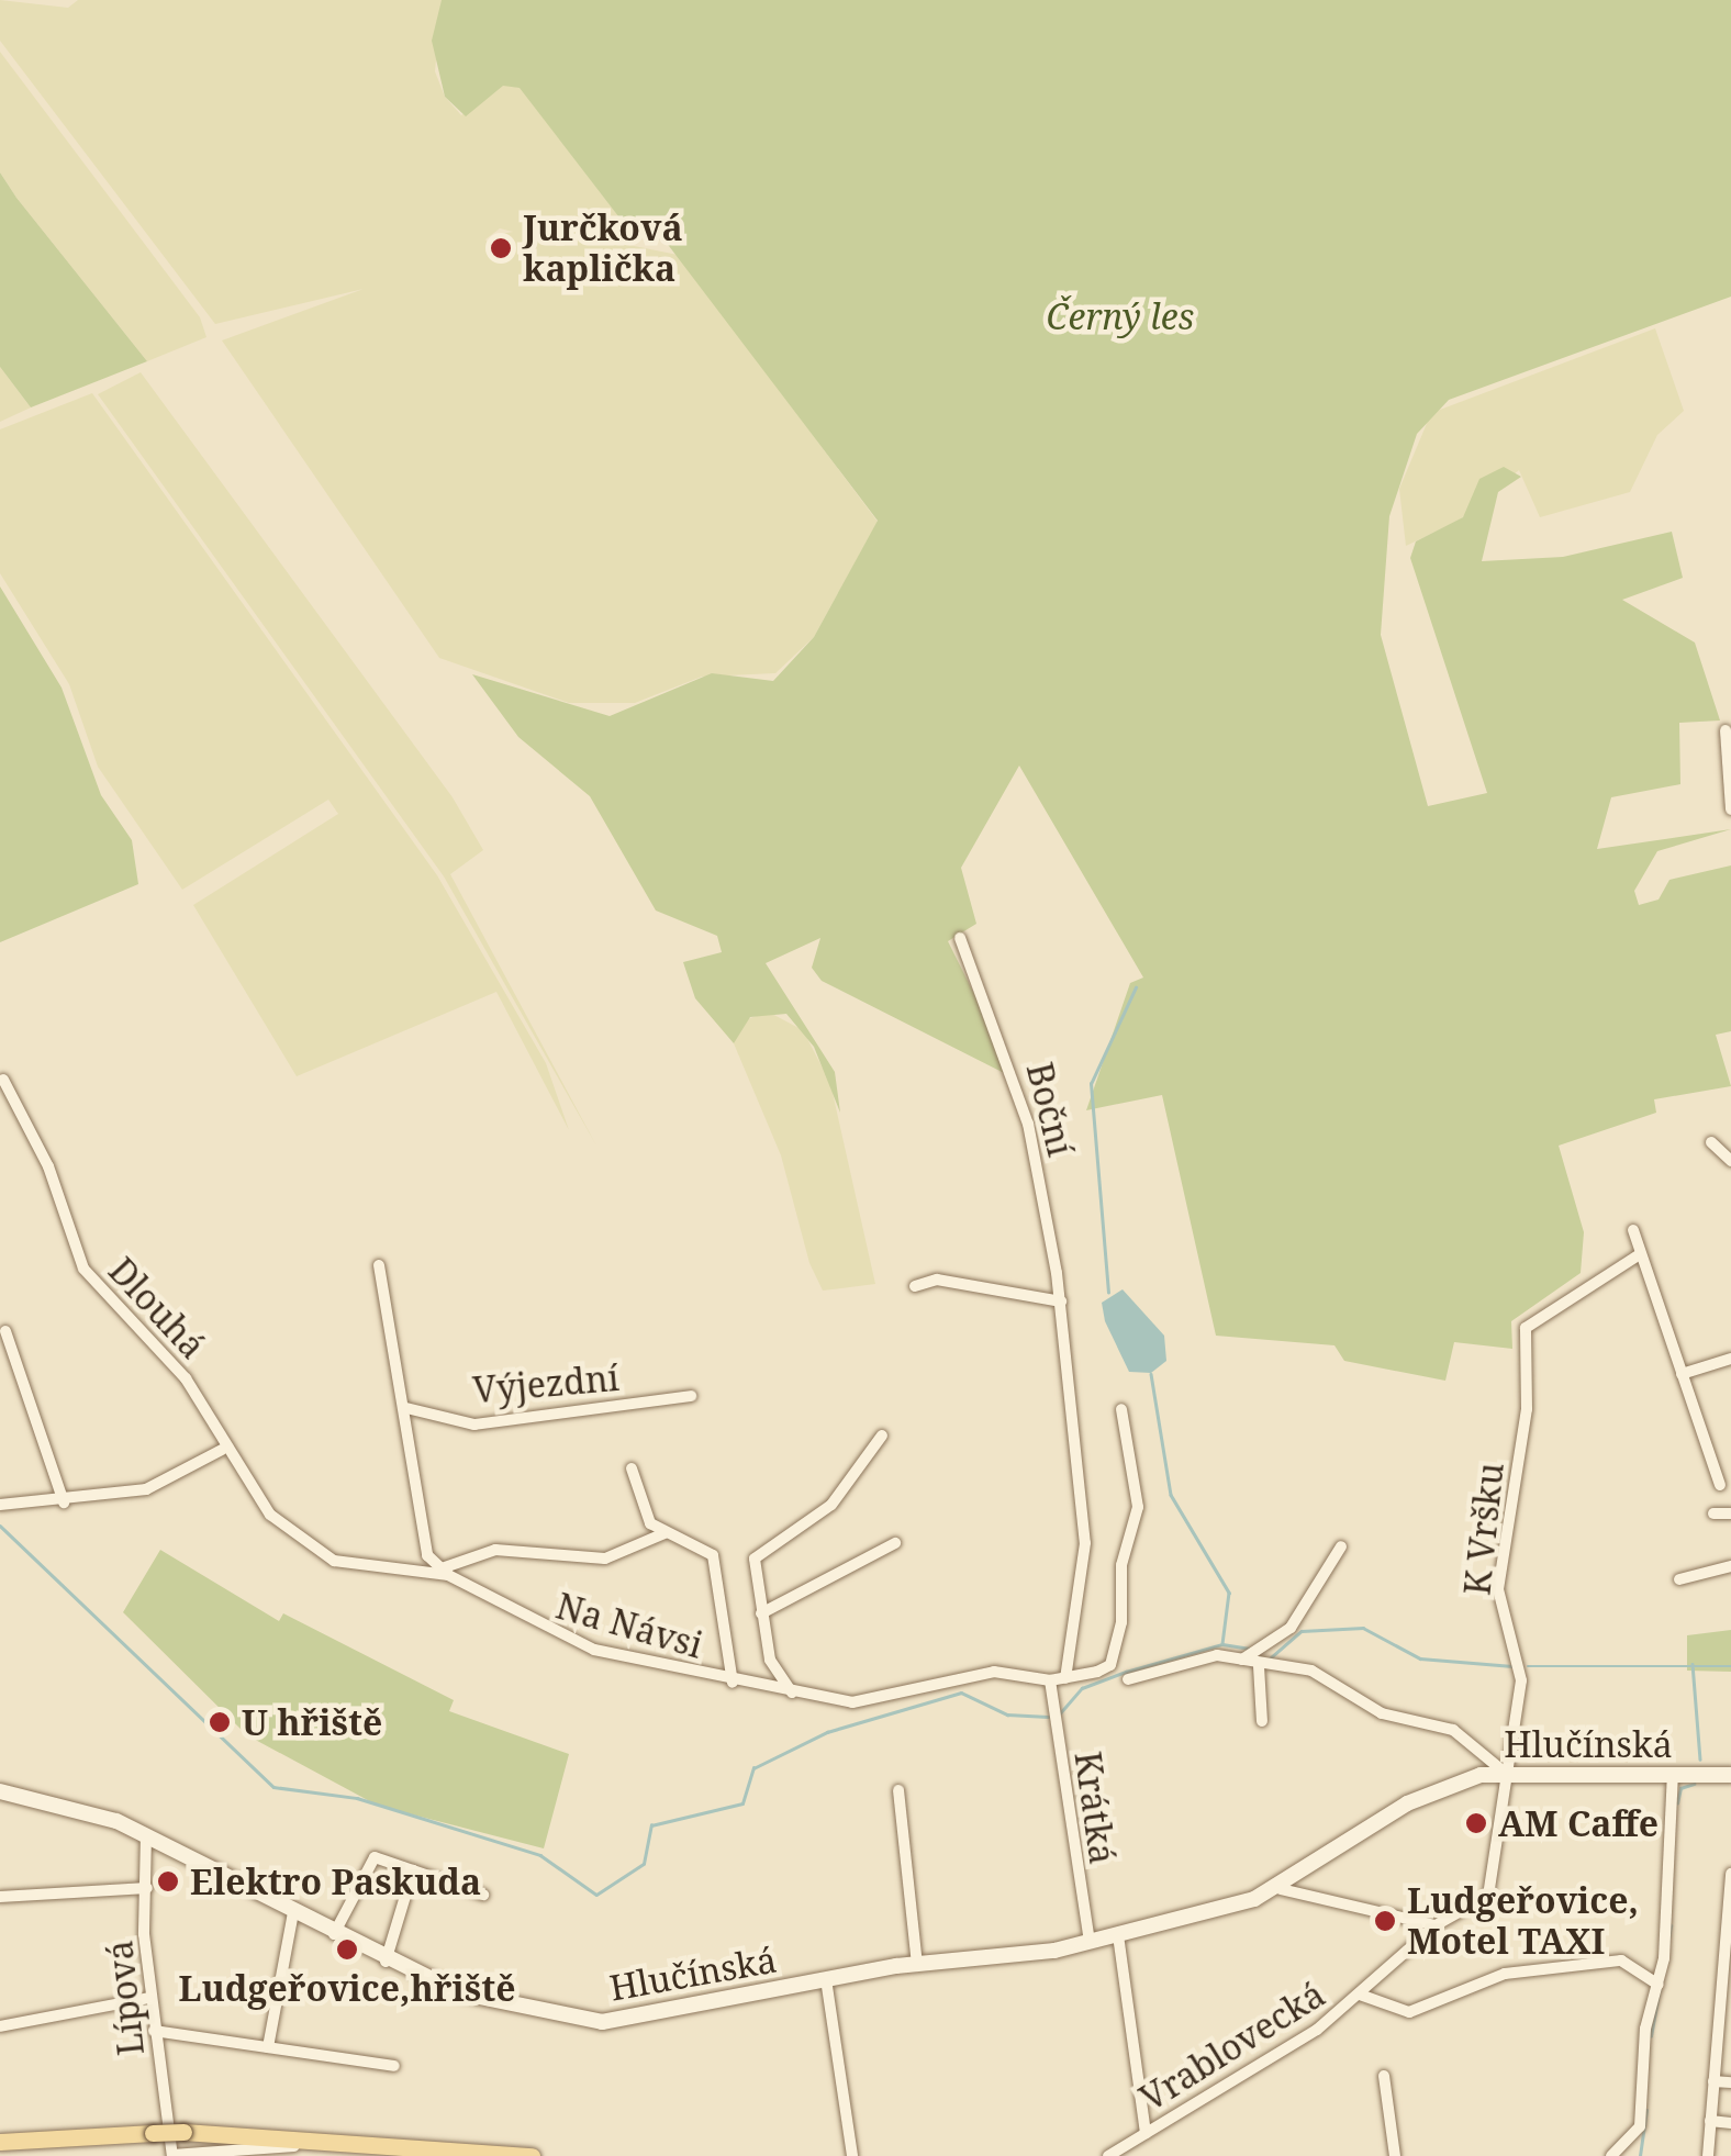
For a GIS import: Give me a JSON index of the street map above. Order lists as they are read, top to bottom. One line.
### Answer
{"streets":{"street":["Boční","Dlouhá","Výjezdní","K Vršku","Na Návsi","Hlučínská","Krátká","Lípová","Vrablovecká"]},"crossings":[["Boční","Na Návsi"],["Dlouhá","Na Návsi"],["K Vršku","Hlučínská"],["K Vršku","Vrablovecká"],["Na Návsi","Krátká"],["Hlučínská","Krátká"],["Hlučínská","Lípová"],["Hlučínská","Vrablovecká"]],"parks":["Černý les"],"places":["Jurčková kaplička","U hřiště","AM Caffe","Elektro Paskuda","Ludgeřovice, Motel TAXI","Ludgeřovice,hřiště"]}
